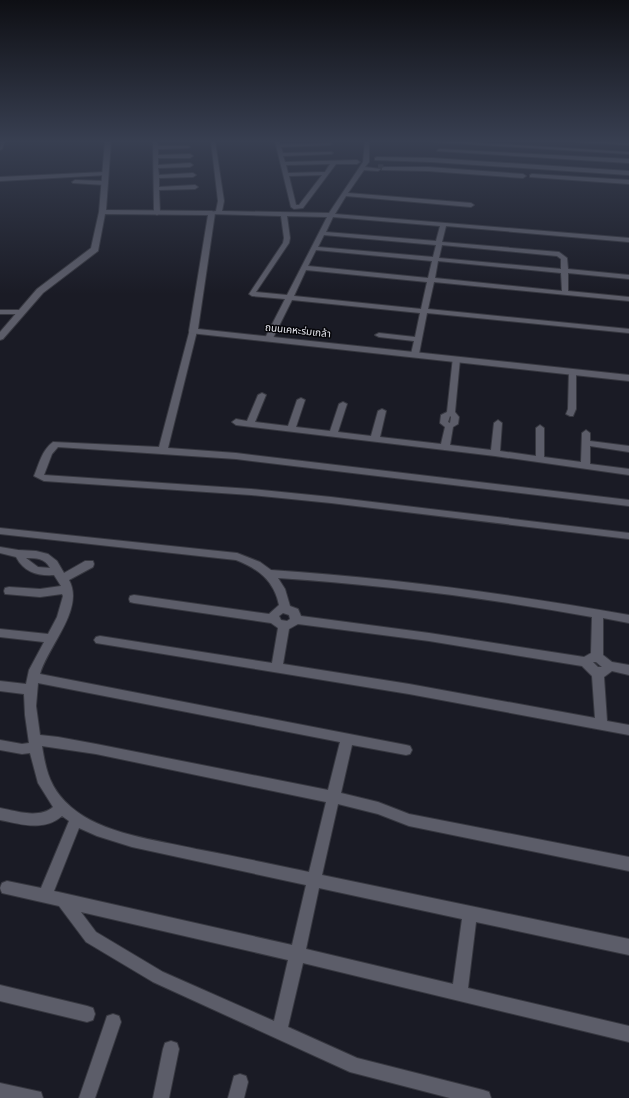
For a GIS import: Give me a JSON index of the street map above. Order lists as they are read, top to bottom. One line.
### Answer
{"streets":{"street":["ถนนเคหะร่มเกล้า"]}}
